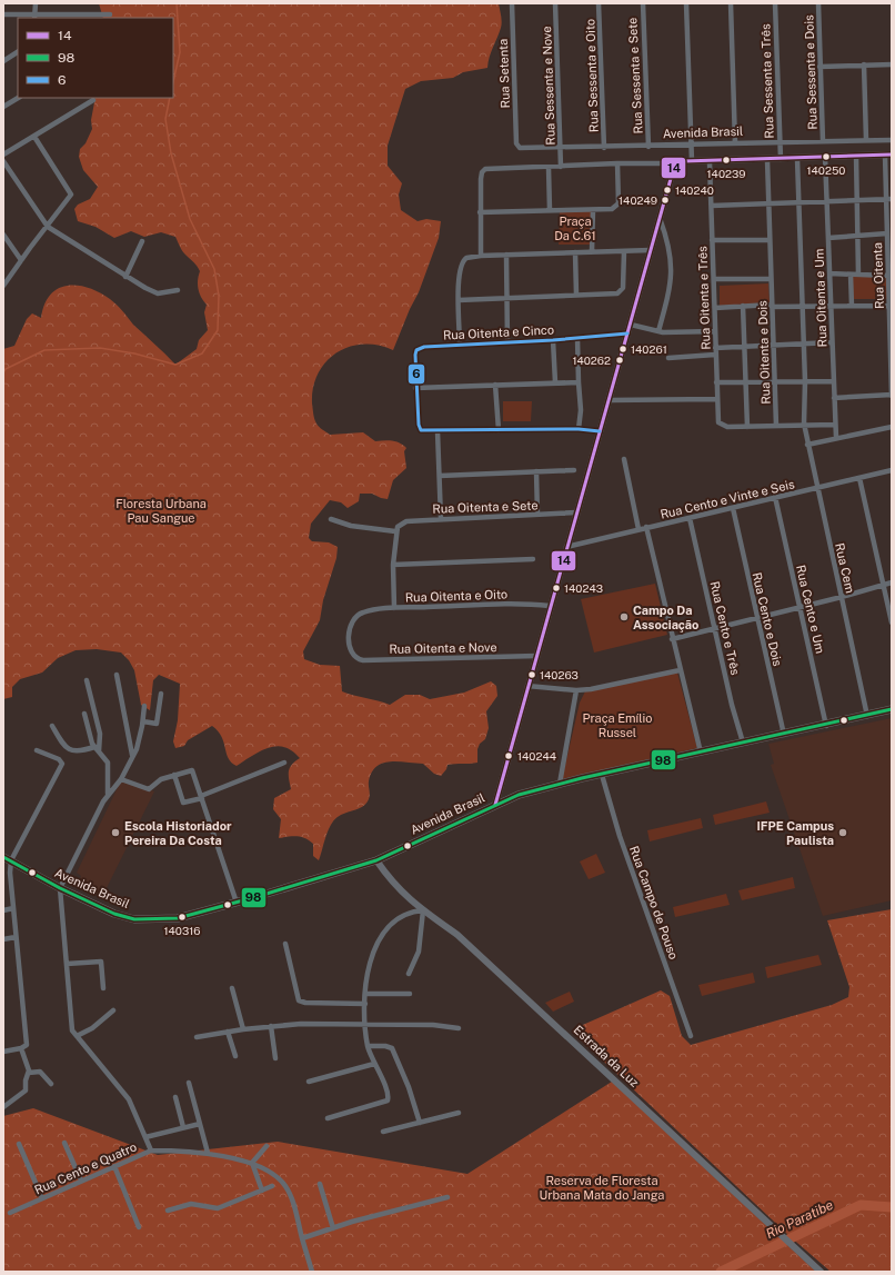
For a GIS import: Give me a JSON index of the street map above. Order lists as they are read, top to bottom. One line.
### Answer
{"streets":{"main road":["Avenida Brasil","Estrada da Luz"],"street":["Rua Sessenta e Dois","Rua Setenta","Rua Sessenta e Oito","Rua Sessenta e Sete","Rua Sessenta e Três","Rua Sessenta e Nove","Rua Oitenta","Rua Oitenta e Três","Rua Oitenta e Um","Rua Oitenta e Cinco","Rua Oitenta e Dois","Rua Cento e Vinte e Seis","Rua Oitenta e Sete","Rua Cem","Rua Oitenta e Oito","Rua Cento e Um","Rua Cento e Dois","Rua Cento e Três","Rua Oitenta e Nove","Rua Campo de Pouso","Rua Cento e Quatro"]},"crossings":[["Rua Sessenta e Dois","Avenida Brasil"],["Rua Setenta","Avenida Brasil"],["Rua Sessenta e Oito","Avenida Brasil"],["Rua Sessenta e Sete","Avenida Brasil"],["Rua Sessenta e Três","Avenida Brasil"],["Rua Sessenta e Nove","Avenida Brasil"],["Avenida Brasil","Rua Cem"],["Avenida Brasil","Rua Cento e Um"],["Avenida Brasil","Rua Cento e Dois"],["Avenida Brasil","Rua Cento e Três"],["Avenida Brasil","Rua Campo de Pouso"],["Avenida Brasil","Estrada da Luz"],["Avenida Brasil","Rua Cento e Quatro"],["Rua Cento e Vinte e Seis","Rua Cem"],["Rua Cento e Vinte e Seis","Rua Cento e Um"],["Rua Cento e Vinte e Seis","Rua Cento e Dois"],["Rua Cento e Vinte e Seis","Rua Cento e Três"],["Rua Oitenta e Oito","Rua Oitenta e Nove"]],"water":["Rio Paratibe"],"parks":["Praça Da C.61","Floresta Urbana Pau Sangue","Praça Emílio Russel","Reserva de Floresta Urbana Mata do Janga"],"places":["140250","140239","140240","140249","140261","140262","140243","Campo Da Associação","140263","140244","Escola Historiador Pereira Da Costa","IFPE Campus Paulista","140316"],"lines":["transit line 14","transit line 6","transit line 98"],"legend":["14","98","6"]}
